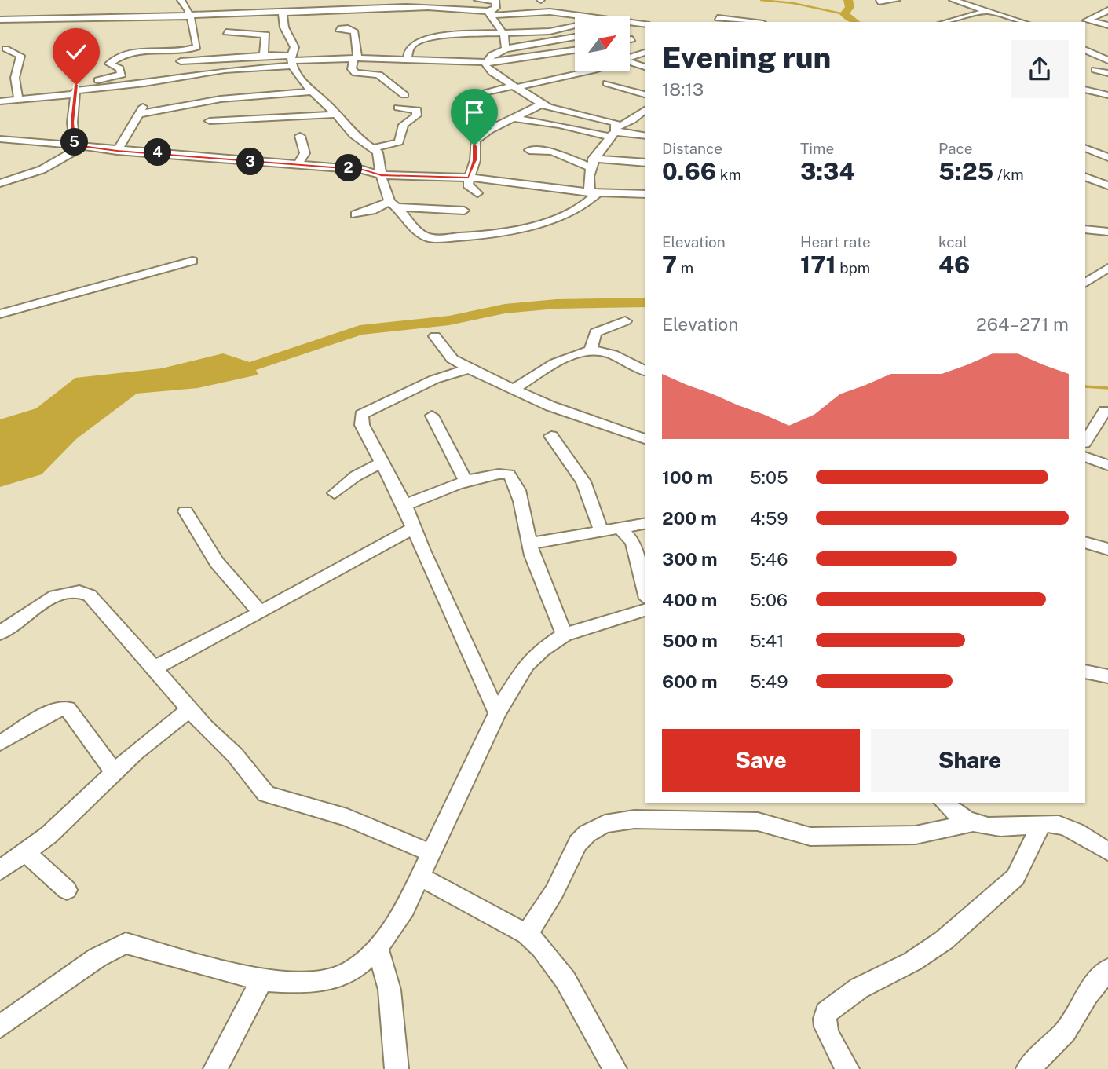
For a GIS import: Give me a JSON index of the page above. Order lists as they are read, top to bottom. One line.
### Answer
{"north":"top right","page":{"heading":["Evening run","18:13"],"stats":[["Distance","0.66 km"],["Time","3:34"],["Pace","5:25 /km"],["Elevation","7 m"],["Heart rate","171 bpm"],["kcal","46"]],"pins":["5","4","3","2"],"chart":["Elevation","264–271 m"],"list":[{"name":"100 m","note":"5:05"},{"name":"200 m","note":"4:59"},{"name":"300 m","note":"5:46"},{"name":"400 m","note":"5:06"},{"name":"500 m","note":"5:41"},{"name":"600 m","note":"5:49"}],"buttons":["Save","Share"]}}
